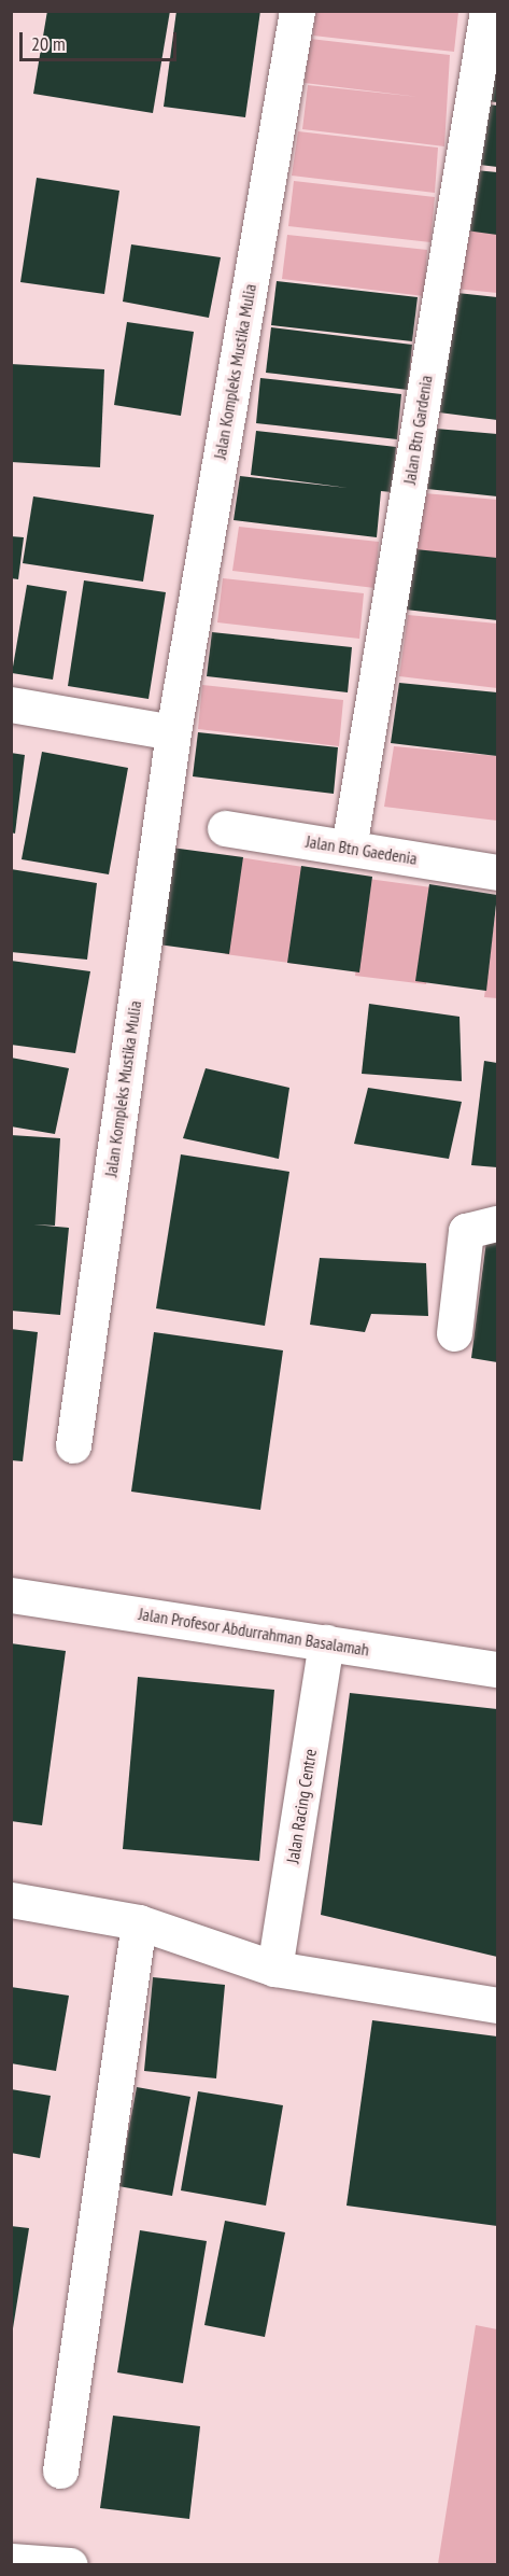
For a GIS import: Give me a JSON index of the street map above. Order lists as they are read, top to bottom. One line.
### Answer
{"streets":{"street":["Jalan Kompleks Mustika Mulia","Jalan Btn Gardenia","Jalan Btn Gaedenia","Jalan Profesor Abdurrahman Basalamah","Jalan Racing Centre"]},"crossings":[["Jalan Btn Gardenia","Jalan Btn Gaedenia"],["Jalan Profesor Abdurrahman Basalamah","Jalan Racing Centre"]],"scale_bar":"20 m"}
